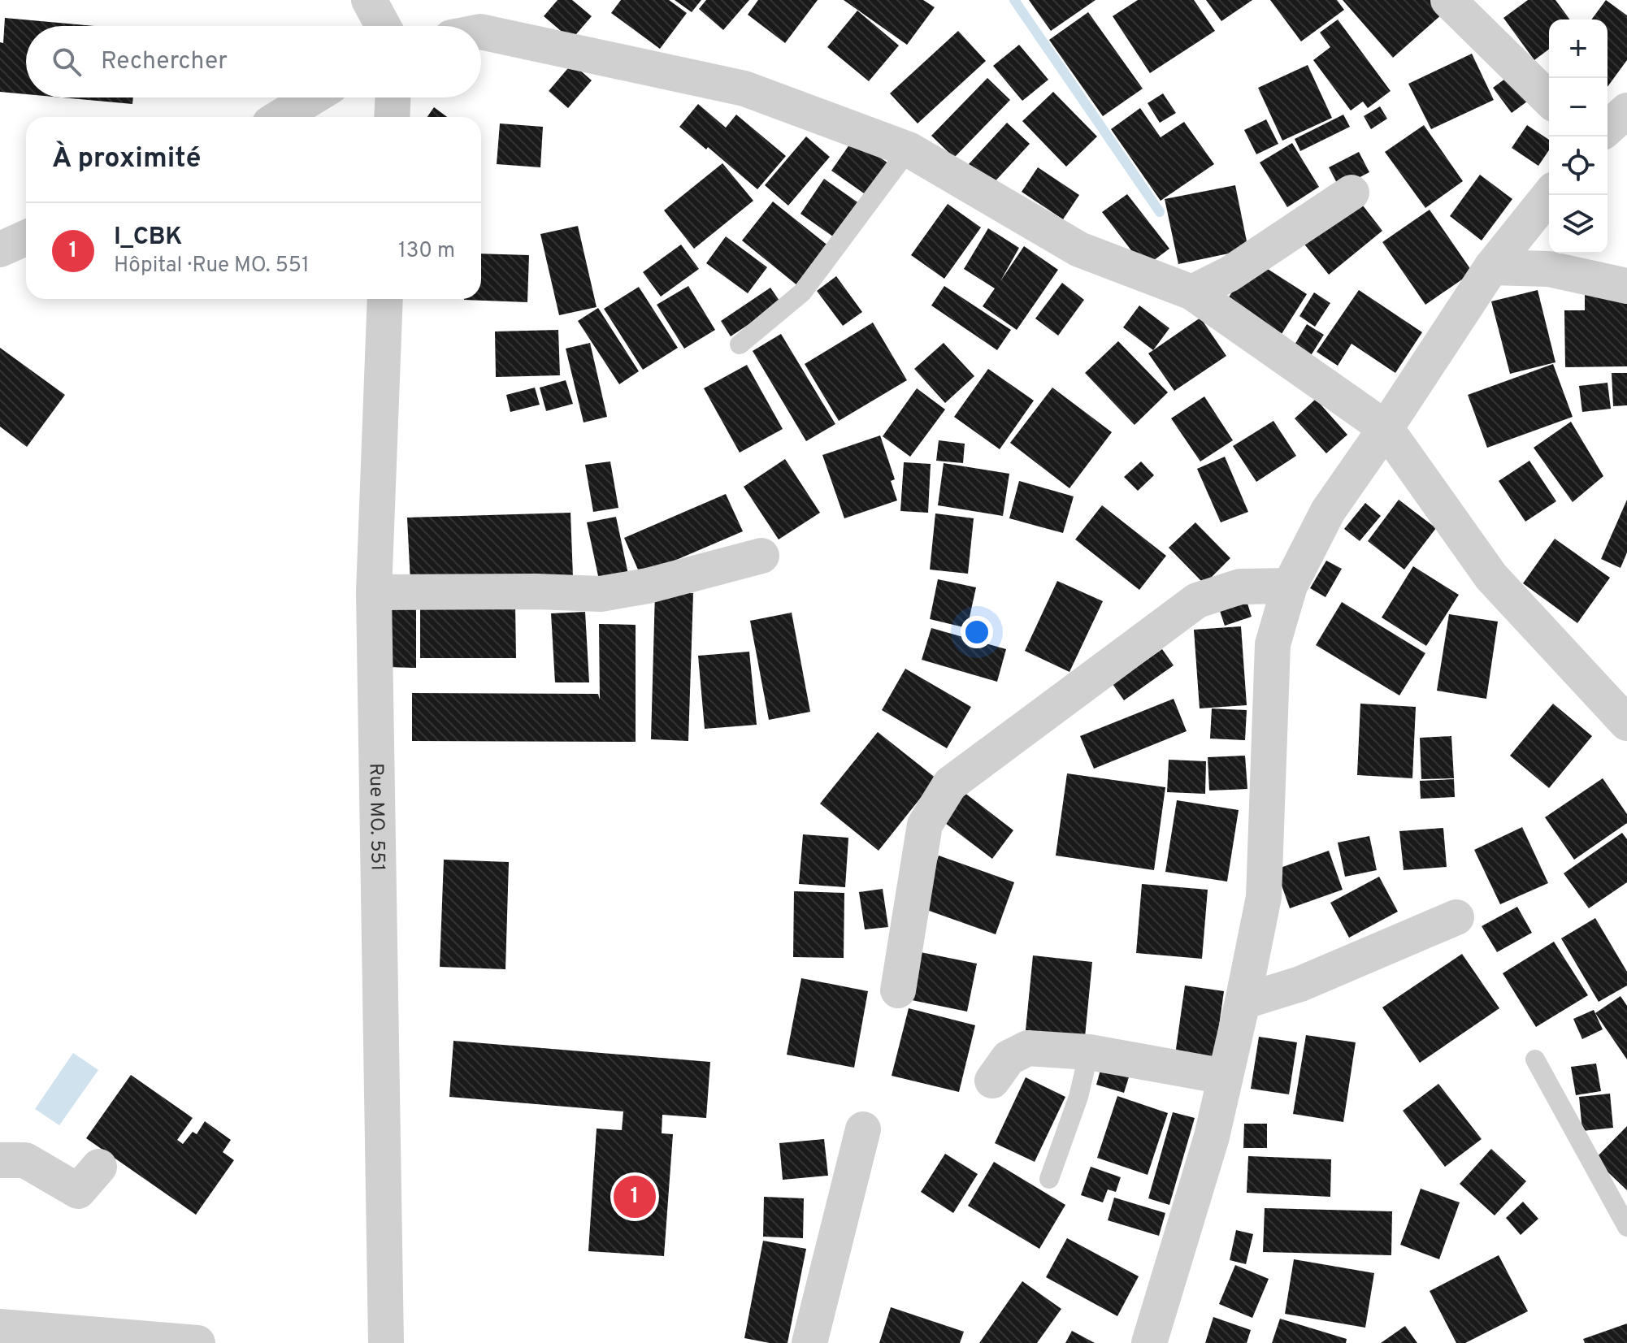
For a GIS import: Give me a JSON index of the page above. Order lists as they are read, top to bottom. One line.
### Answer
{"streets":{"street":["Rue MO. 551"]},"page":{"map_buttons":["+","−"],"search":"Rechercher","heading":"À proximité","list":[{"mark":"1","name":"I_CBK","note":"Hôpital · Rue MO. 551","value":"130 m"}],"pins":"1"}}
